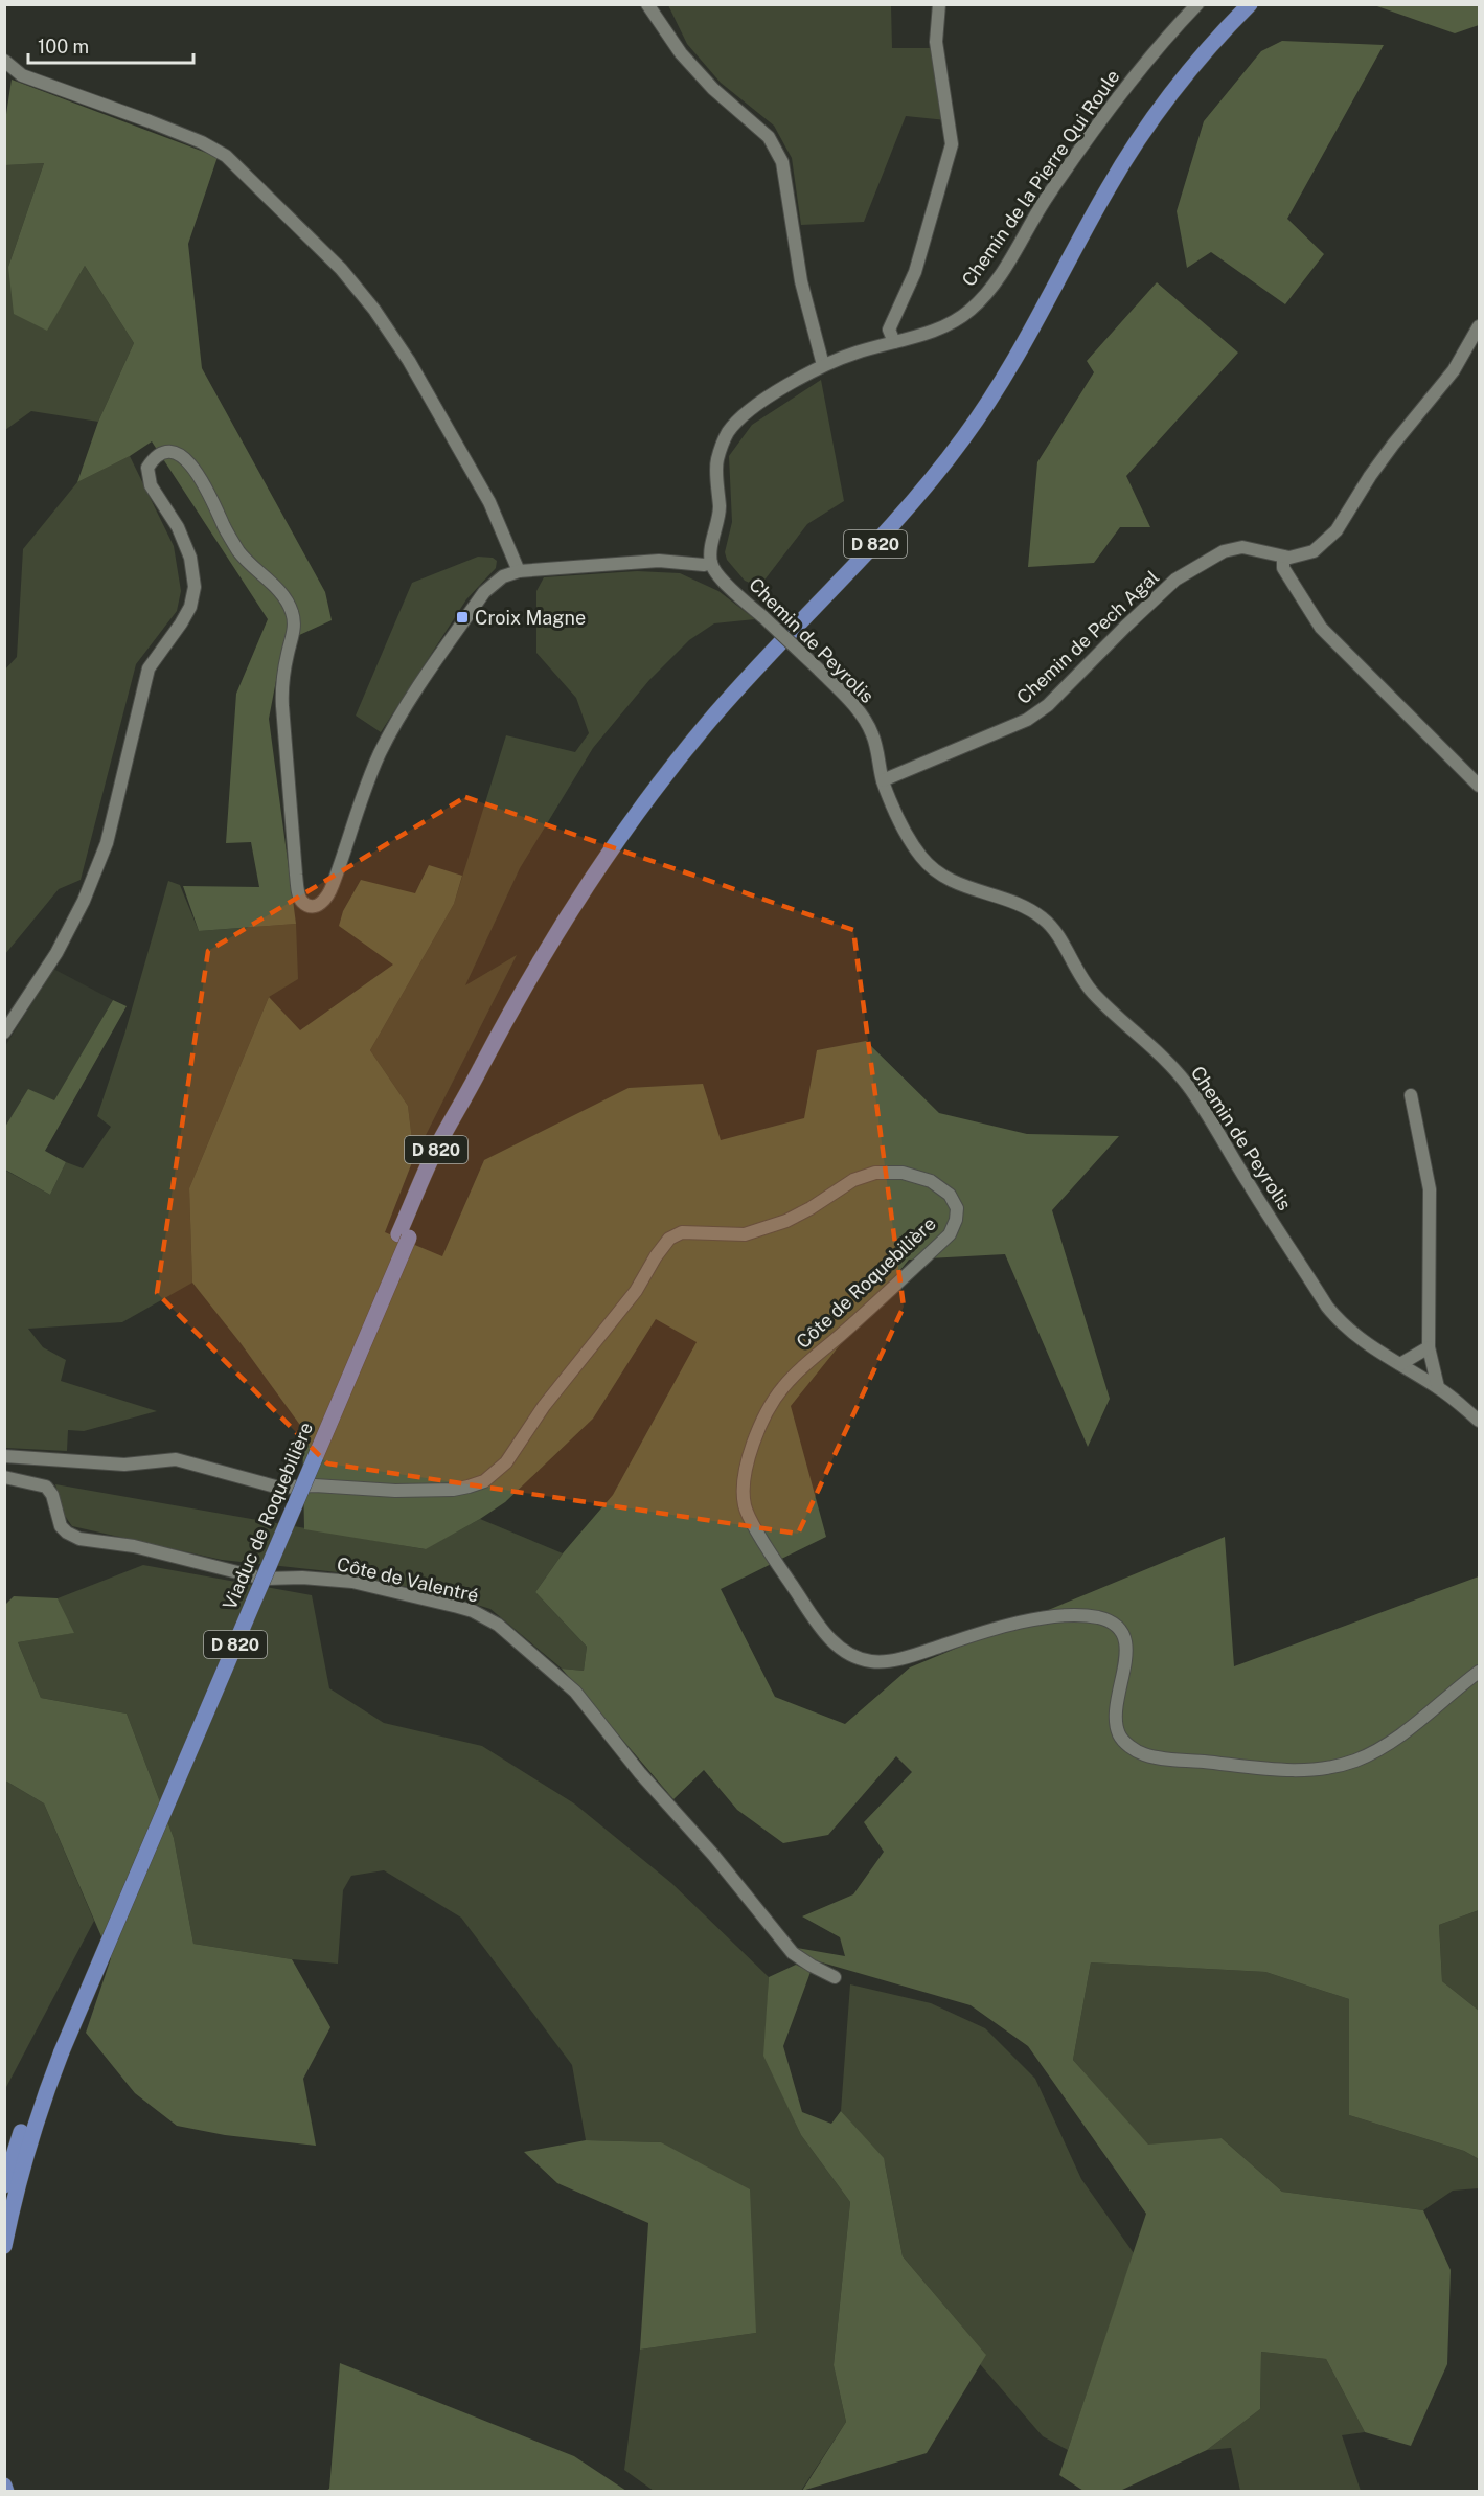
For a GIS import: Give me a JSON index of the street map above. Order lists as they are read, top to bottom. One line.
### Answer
{"streets":{"main road":["D 820","Viaduc de Roquebilière"],"street":["Chemin de la Pierre Qui Roule","Chemin de Pech Agal","Chemin de Peyrolis","Côte de Roquebilière","Côte de Valentré"]},"crossings":[["D 820","Viaduc de Roquebilière"],["Chemin de Pech Agal","Chemin de Peyrolis"]],"places":{"transit":["Croix Magne"]},"scale_bar":"100 m"}
